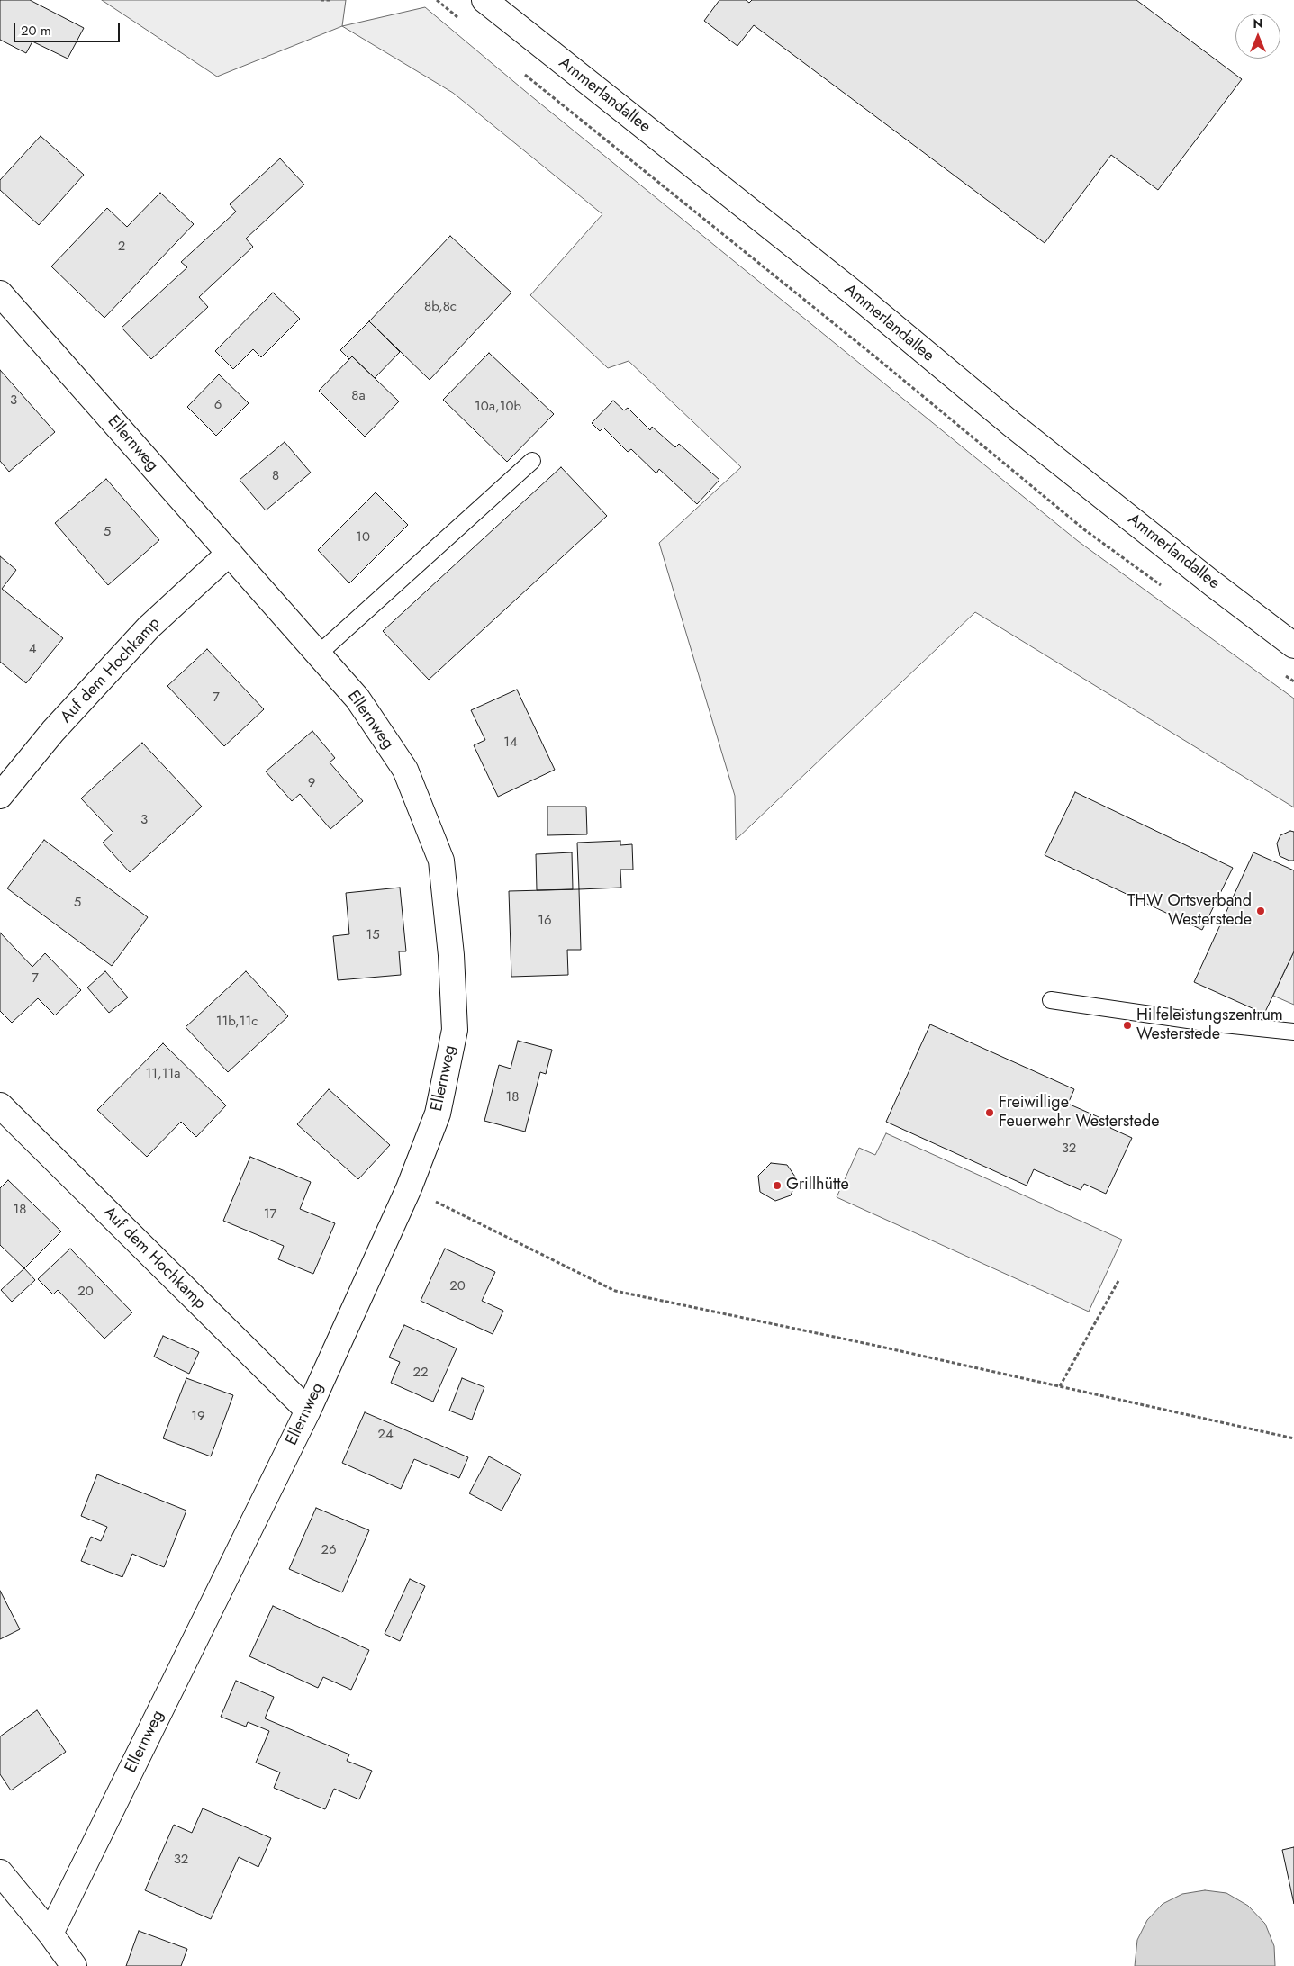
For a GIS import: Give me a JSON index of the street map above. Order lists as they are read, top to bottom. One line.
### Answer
{"streets":{"street":["Ammerlandallee","Ellernweg","Auf dem Hochkamp"]},"crossings":[["Ellernweg","Auf dem Hochkamp"]],"places":["THW Ortsverband Westerstede","Hilfeleistungszentrum Westerstede","Freiwillige Feuerwehr Westerstede","Grillhütte"],"house_numbers":["2","8b,8c","8a","3","6","10a,10b","8","5","10","4","7","14","9","3","5","16","15","7","11b,11c","11,11a","18","32","18","17","20","20","22","19","24","26","32"],"scale_bar":"20 m","north":"top"}
